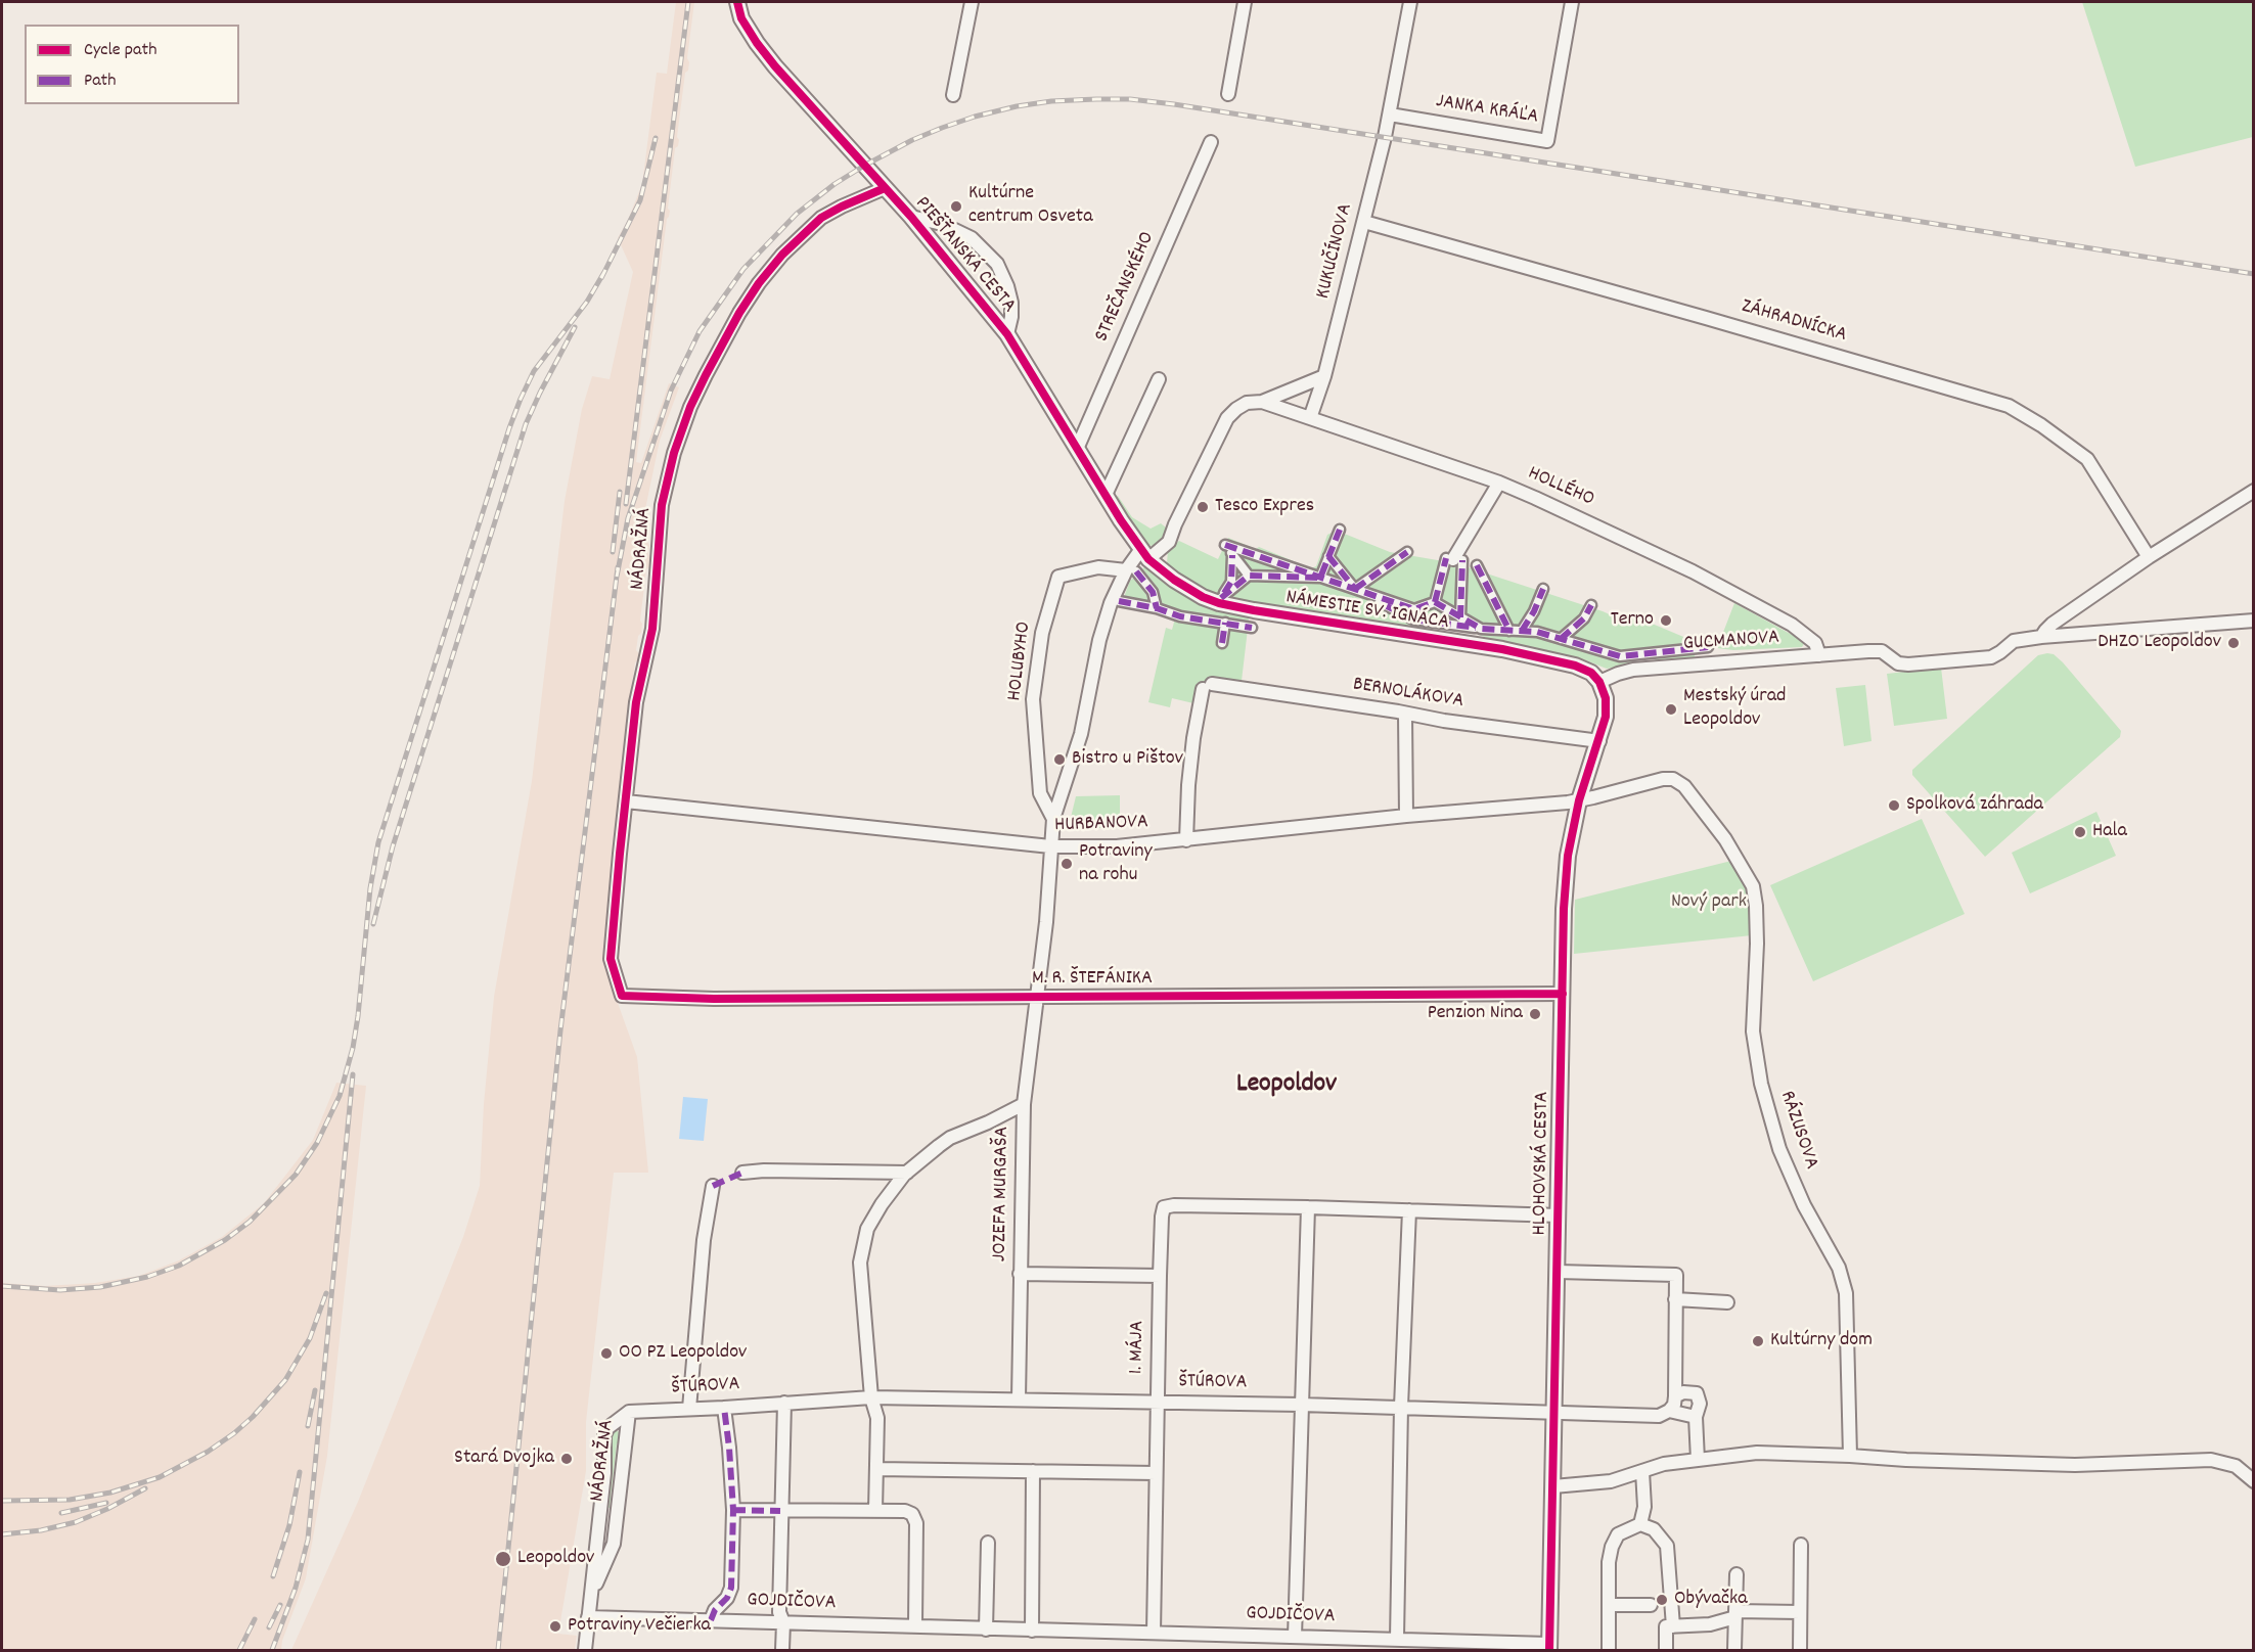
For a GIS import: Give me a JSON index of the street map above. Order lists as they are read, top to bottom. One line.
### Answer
{"streets":{"street":["JANKA KRÁĽA","KUKUČÍNOVA","PIEŠŤANSKÁ CESTA","STREČANSKÉHO","ZÁHRADNÍCKA","HOLLÉHO","NÁDRAŽNÁ","NÁMESTIE SV. IGNÁCA","GUCMANOVA","HOLUBYHO","BERNOLÁKOVA","HURBANOVA","M. R. ŠTEFÁNIKA","RÁZUSOVA","HLOHOVSKÁ CESTA","JOZEFA MURGAŠA","1. MÁJA","ŠTÚROVA","GOJDIČOVA"]},"crossings":[["JANKA KRÁĽA","KUKUČÍNOVA"],["KUKUČÍNOVA","ZÁHRADNÍCKA"],["KUKUČÍNOVA","HOLLÉHO"],["PIEŠŤANSKÁ CESTA","STREČANSKÉHO"],["PIEŠŤANSKÁ CESTA","NÁDRAŽNÁ"],["PIEŠŤANSKÁ CESTA","NÁMESTIE SV. IGNÁCA"],["HOLLÉHO","GUCMANOVA"],["NÁDRAŽNÁ","HURBANOVA"],["NÁDRAŽNÁ","M. R. ŠTEFÁNIKA"],["NÁDRAŽNÁ","ŠTÚROVA"],["NÁDRAŽNÁ","GOJDIČOVA"],["NÁMESTIE SV. IGNÁCA","GUCMANOVA"],["NÁMESTIE SV. IGNÁCA","HLOHOVSKÁ CESTA"],["GUCMANOVA","HLOHOVSKÁ CESTA"],["BERNOLÁKOVA","HURBANOVA"],["BERNOLÁKOVA","HLOHOVSKÁ CESTA"],["HURBANOVA","RÁZUSOVA"],["HURBANOVA","HLOHOVSKÁ CESTA"],["M. R. ŠTEFÁNIKA","HLOHOVSKÁ CESTA"],["RÁZUSOVA","HLOHOVSKÁ CESTA"],["HLOHOVSKÁ CESTA","1. MÁJA"],["HLOHOVSKÁ CESTA","ŠTÚROVA"],["HLOHOVSKÁ CESTA","GOJDIČOVA"],["JOZEFA MURGAŠA","1. MÁJA"],["JOZEFA MURGAŠA","ŠTÚROVA"],["1. MÁJA","ŠTÚROVA"],["1. MÁJA","GOJDIČOVA"]],"districts":["Leopoldov"],"parks":["Nový park"],"places":["Kultúrne centrum Osveta","Tesco Expres","Terno","DHZO Leopoldov","Mestský úrad Leopoldov","Bistro u Pištov","Spolková záhrada","Hala","Potraviny na rohu","Penzion Nina","Kultúrny dom","OO PZ Leopoldov","Stará Dvojka","Leopoldov","Obývačka","Potraviny Večierka"],"legend":["Cycle path","Path"]}
